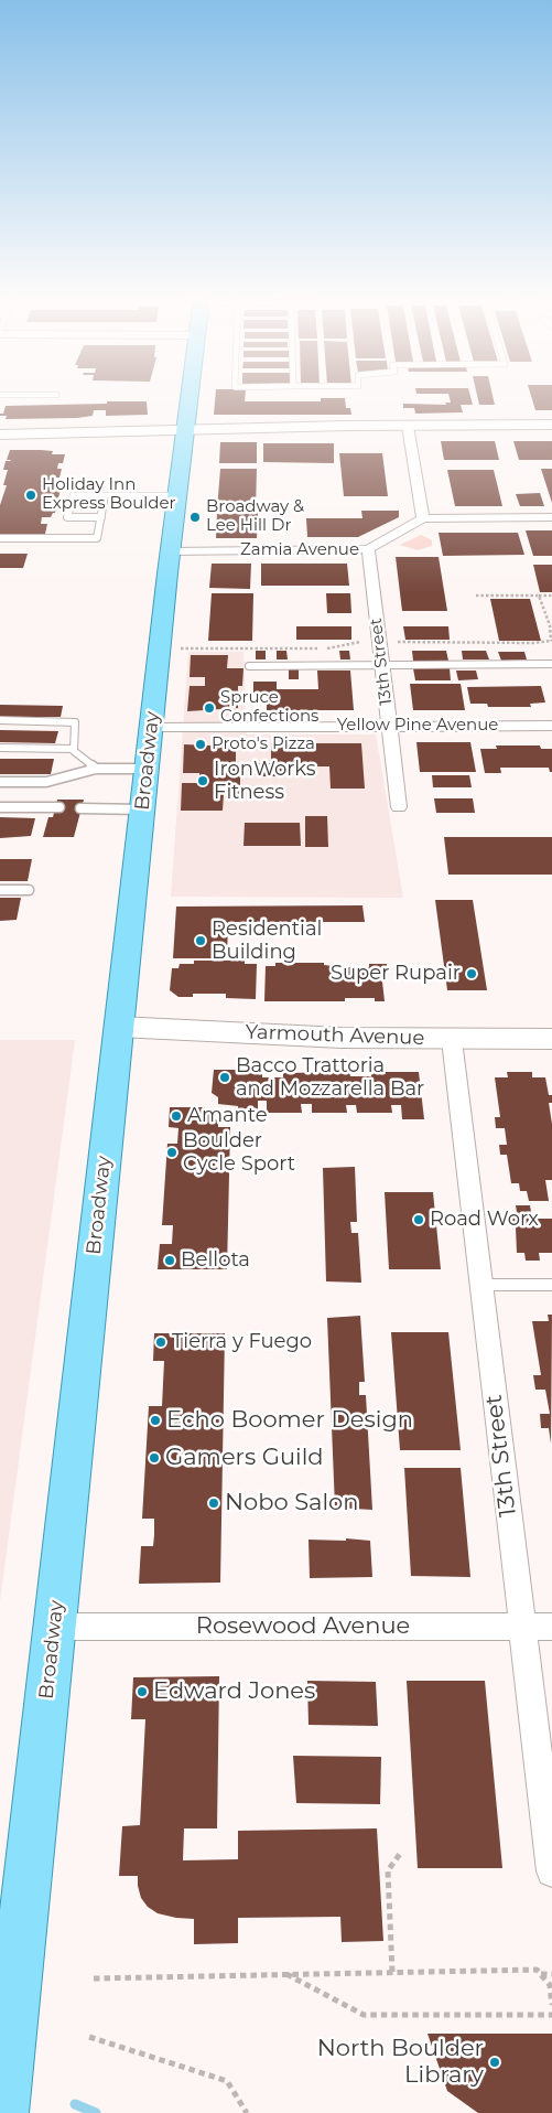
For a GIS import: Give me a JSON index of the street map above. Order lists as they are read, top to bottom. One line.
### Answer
{"streets":{"main road":["Broadway"],"street":["Zamia Avenue","13th Street","Yellow Pine Avenue","Yarmouth Avenue","Rosewood Avenue"]},"crossings":[["Zamia Avenue","13th Street"],["Zamia Avenue","Broadway"],["13th Street","Yellow Pine Avenue"],["13th Street","Yarmouth Avenue"],["13th Street","Rosewood Avenue"],["Yellow Pine Avenue","Broadway"],["Broadway","Yarmouth Avenue"],["Broadway","Rosewood Avenue"]],"places":["Holiday Inn Express Boulder","Broadway & Lee Hill Dr","Spruce Confections","Proto's Pizza","IronWorks Fitness","Residential Building","Super Rupair","Bacco Trattoria and Mozzarella Bar","Amante","Boulder Cycle Sport","Road Worx","Bellota","Tierra y Fuego","Echo Boomer Design","Gamers Guild","Nobo Salon","Edward Jones","North Boulder Library"]}
